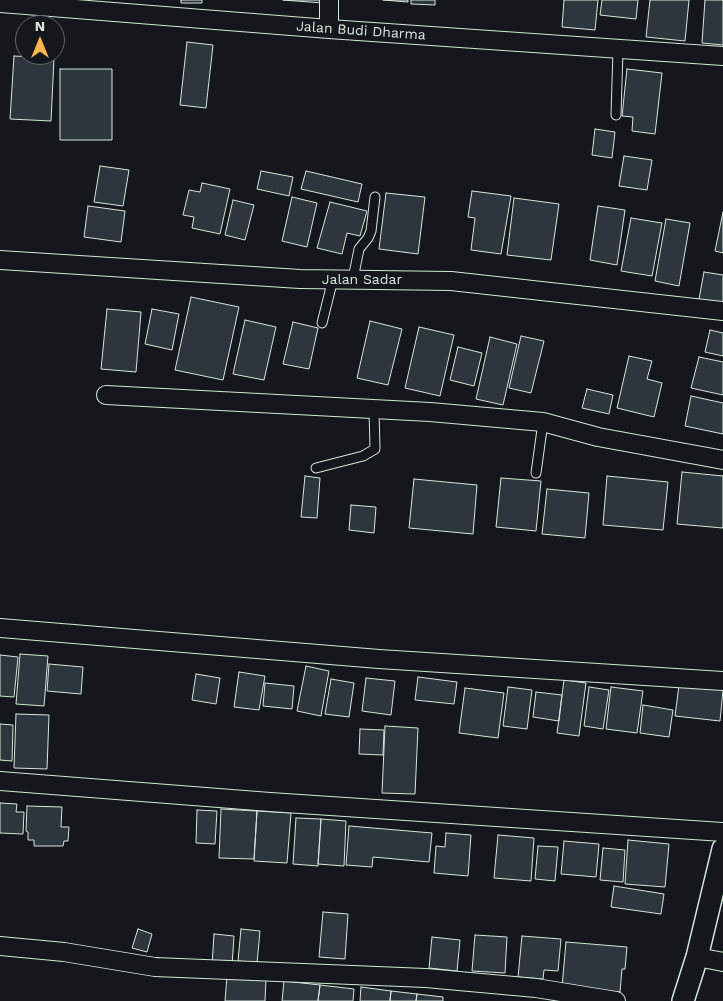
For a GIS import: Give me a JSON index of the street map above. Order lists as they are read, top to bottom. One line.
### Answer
{"streets":{"street":["Jalan Budi Dharma","Jalan Sadar"]},"north":"top"}
